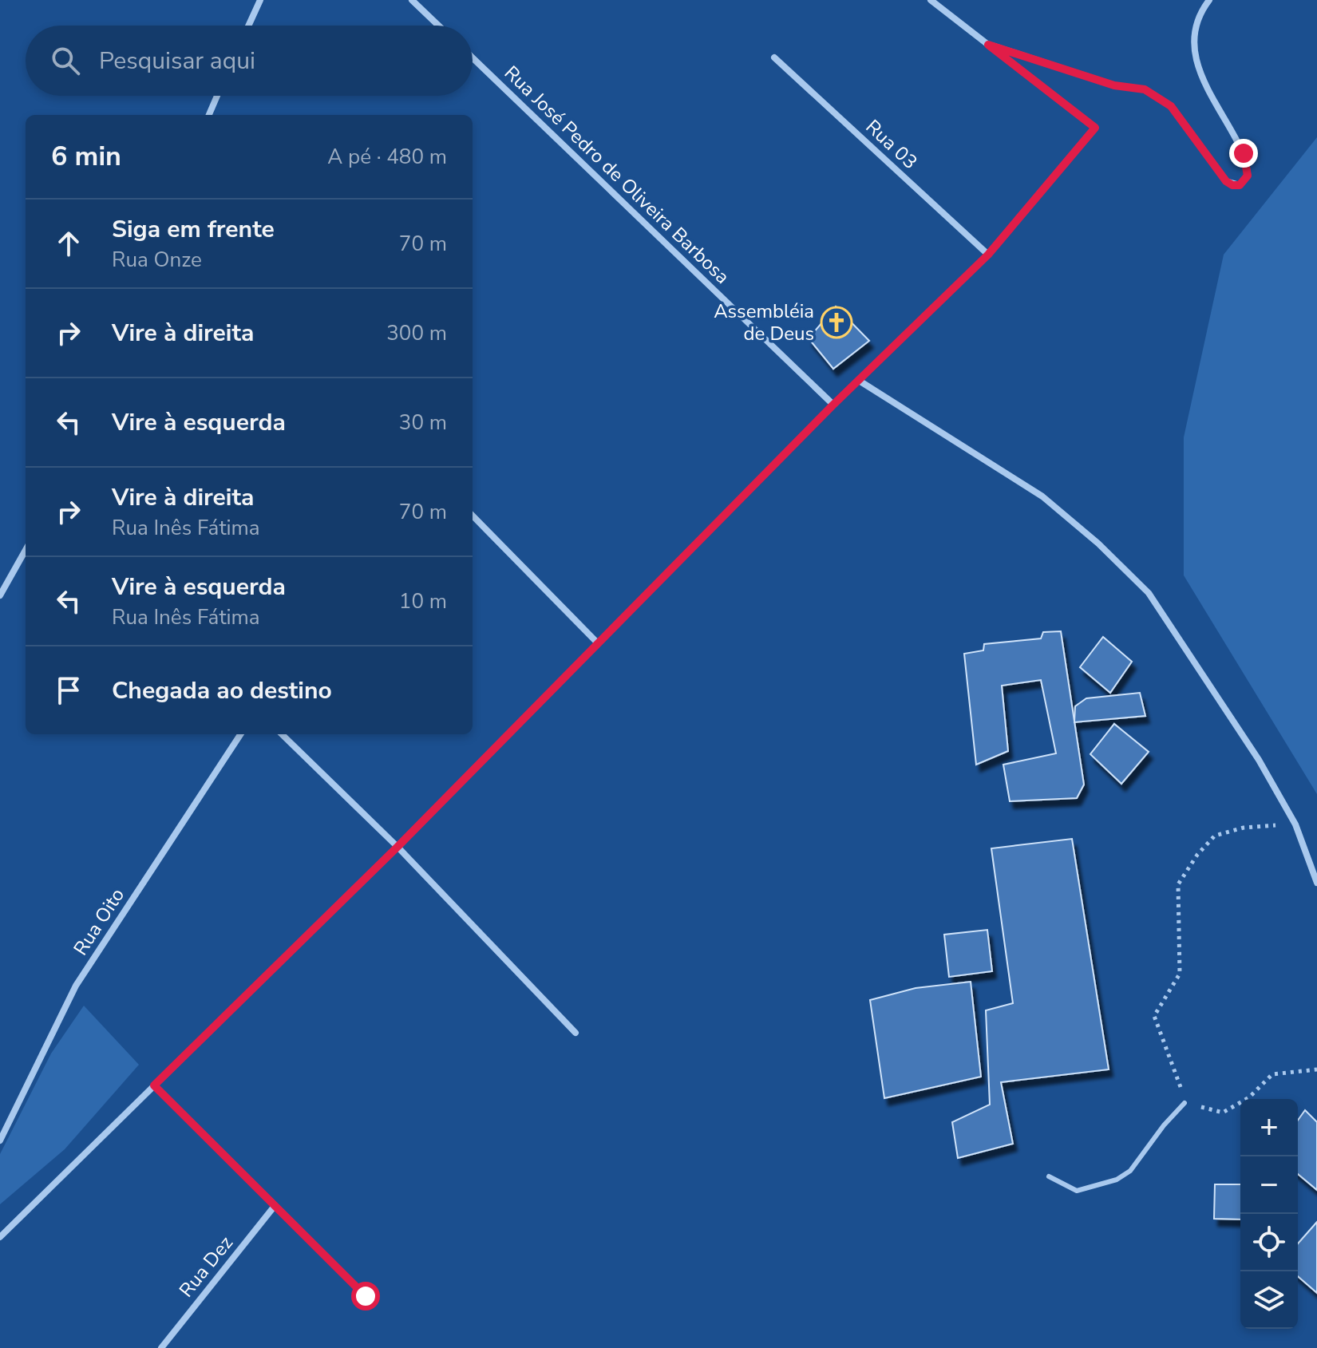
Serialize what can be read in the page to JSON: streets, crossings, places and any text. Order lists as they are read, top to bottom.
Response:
{
  "streets": {
    "street": [
      "Rua 03",
      "Rua José Pedro de Oliveira Barbosa",
      "Rua Oito",
      "Rua Dez"
    ]
  },
  "places": {
    "church": ["Assembléia de Deus"]
  },
  "page": {
    "search": "Pesquisar aqui",
    "heading": ["6 min", "A pé · 480 m"],
    "list": [
      ["Siga em frente", "Rua Onze", "70 m"],
      ["Vire à direita", "300 m"],
      ["Vire à esquerda", "30 m"],
      ["Vire à direita", "Rua Inês Fátima", "70 m"],
      ["Vire à esquerda", "Rua Inês Fátima", "10 m"],
      "Chegada ao destino"
    ],
    "map_buttons": ["+", "−"]
  }
}
